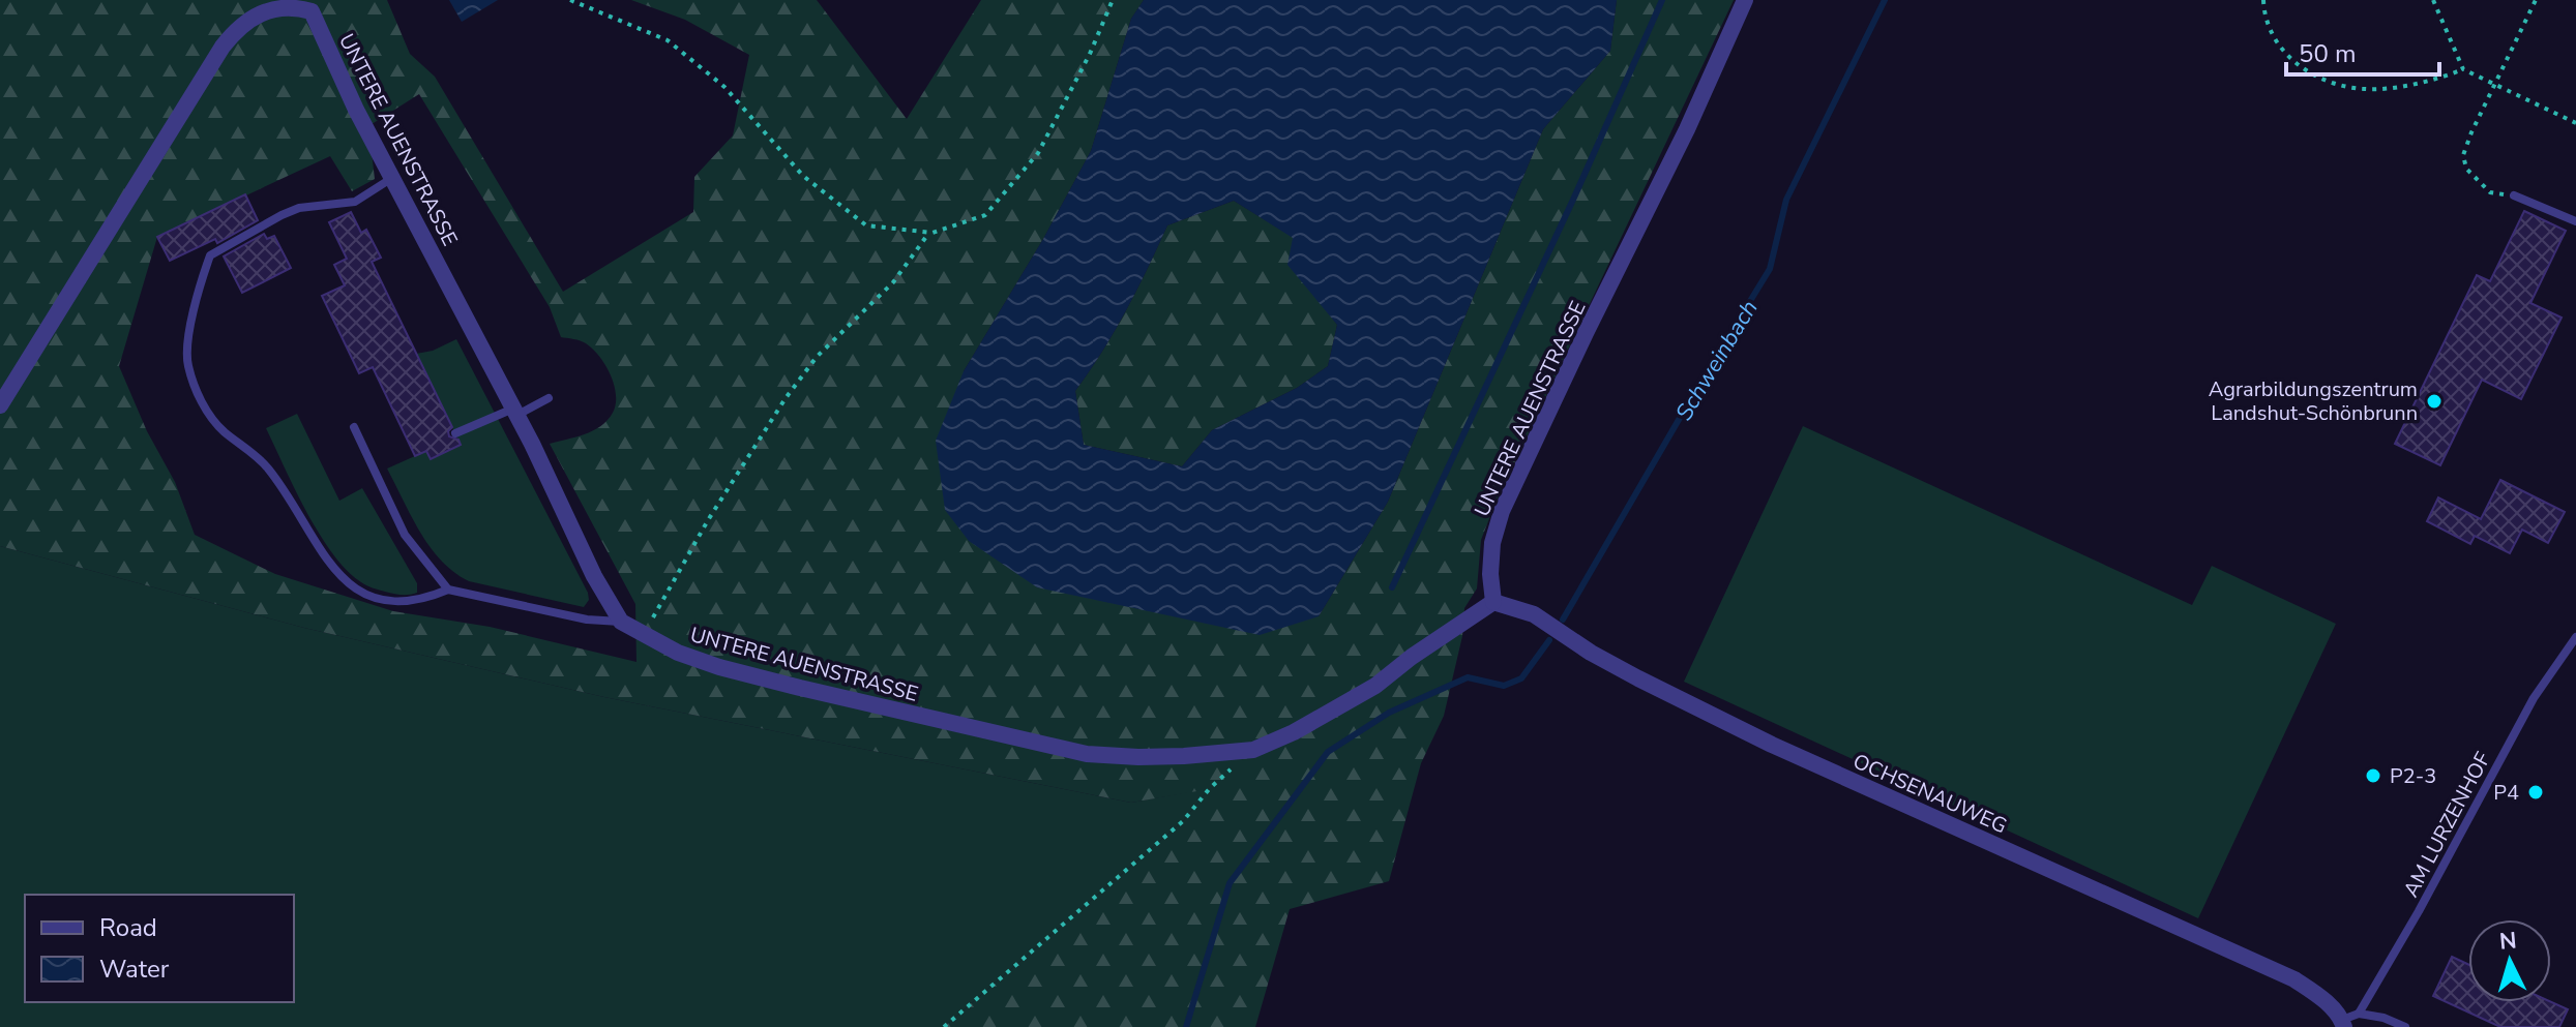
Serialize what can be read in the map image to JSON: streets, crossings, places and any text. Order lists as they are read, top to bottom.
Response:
{
  "streets": {
    "street": ["UNTERE AUENSTRASSE", "OCHSENAUWEG"],
    "lane": ["AM LURZENHOF"]
  },
  "crossings": [
    ["UNTERE AUENSTRASSE", "OCHSENAUWEG"],
    ["OCHSENAUWEG", "AM LURZENHOF"]
  ],
  "water": ["Schweinbach"],
  "places": ["Agrarbildungszentrum Landshut-Schönbrunn", "P2-3", "P4"],
  "legend": ["Road", "Water"],
  "scale_bar": "50 m",
  "north": "top"
}
